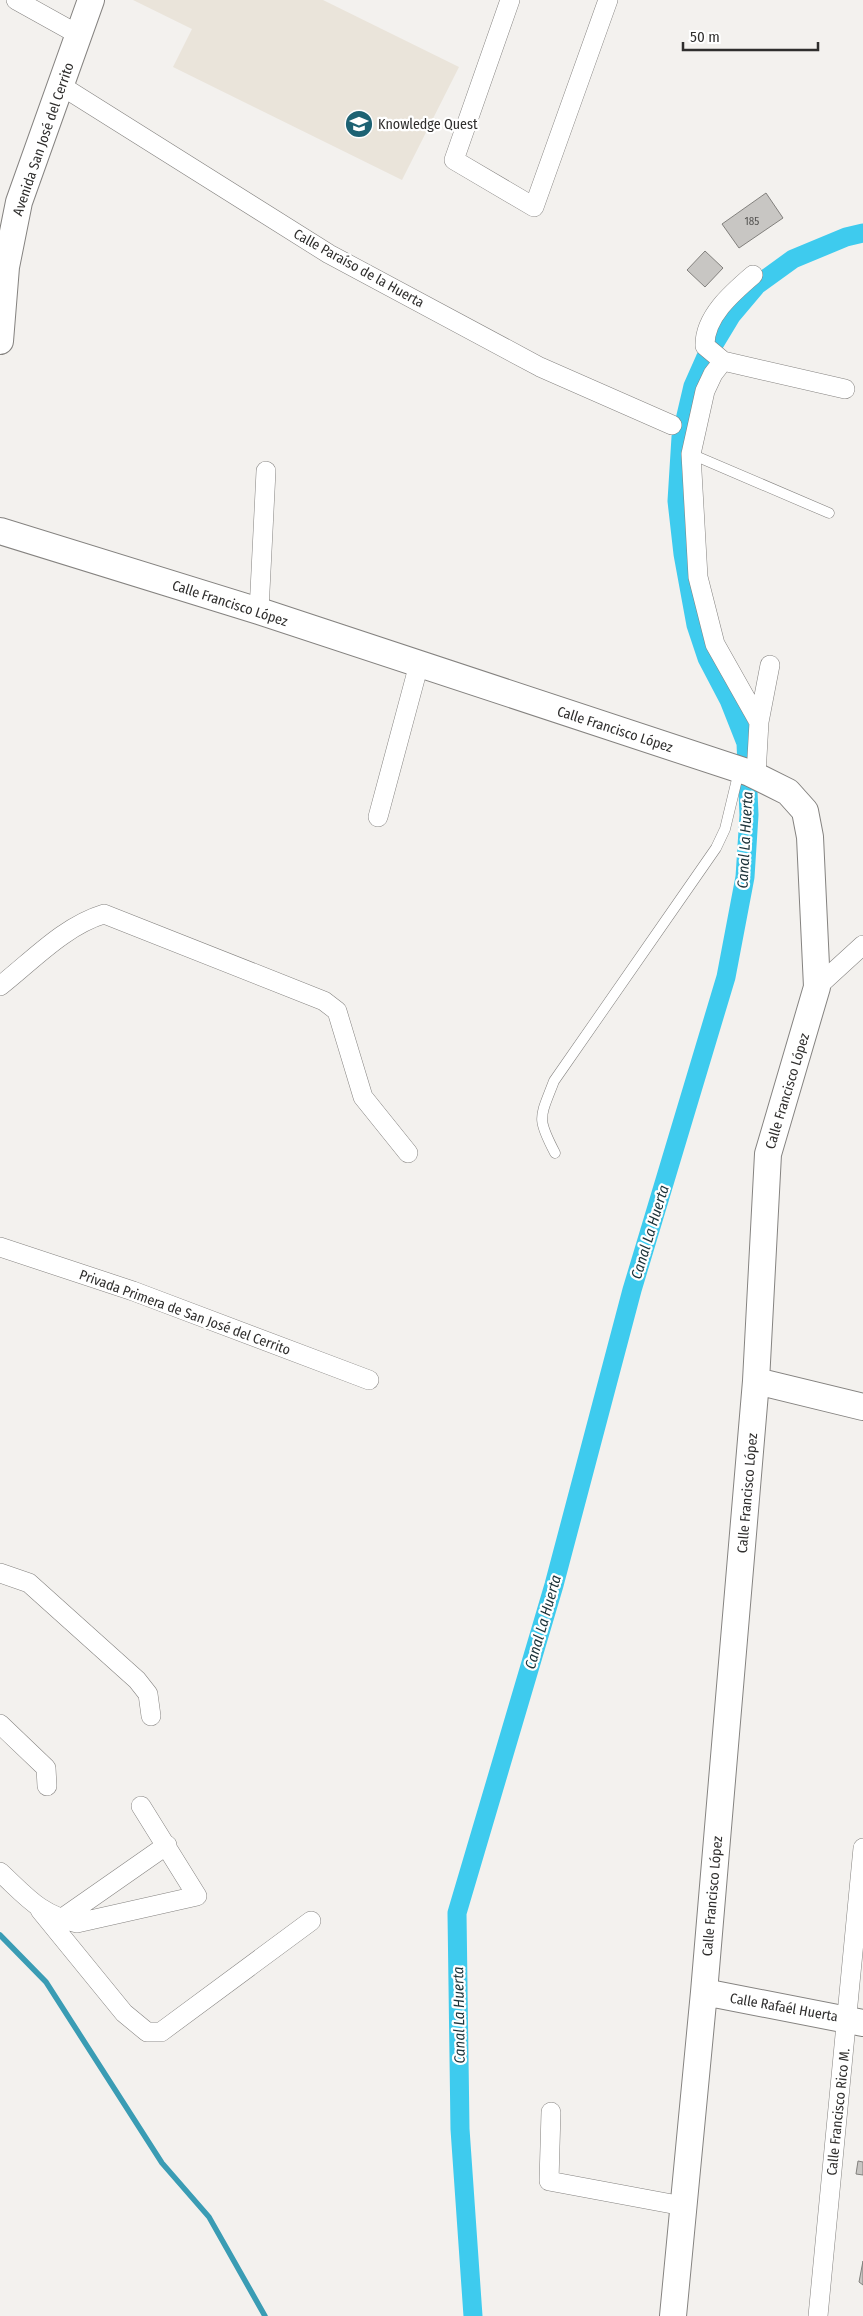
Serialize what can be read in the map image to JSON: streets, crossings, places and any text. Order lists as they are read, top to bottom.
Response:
{
  "streets": {
    "street": [
      "Avenida San José del Cerrito",
      "Calle Paraíso de la Huerta",
      "Calle Francisco López",
      "Privada Primera de San José del Cerrito",
      "Calle Rafaél Huerta",
      "Calle Francisco Rico M."
    ]
  },
  "crossings": [
    ["Avenida San José del Cerrito", "Calle Paraíso de la Huerta"],
    ["Calle Francisco López", "Calle Rafaél Huerta"],
    ["Calle Rafaél Huerta", "Calle Francisco Rico M."]
  ],
  "water": ["Canal La Huerta"],
  "places": {
    "school or university": ["Knowledge Quest"]
  },
  "house_numbers": ["185"],
  "scale_bar": "50 m"
}
